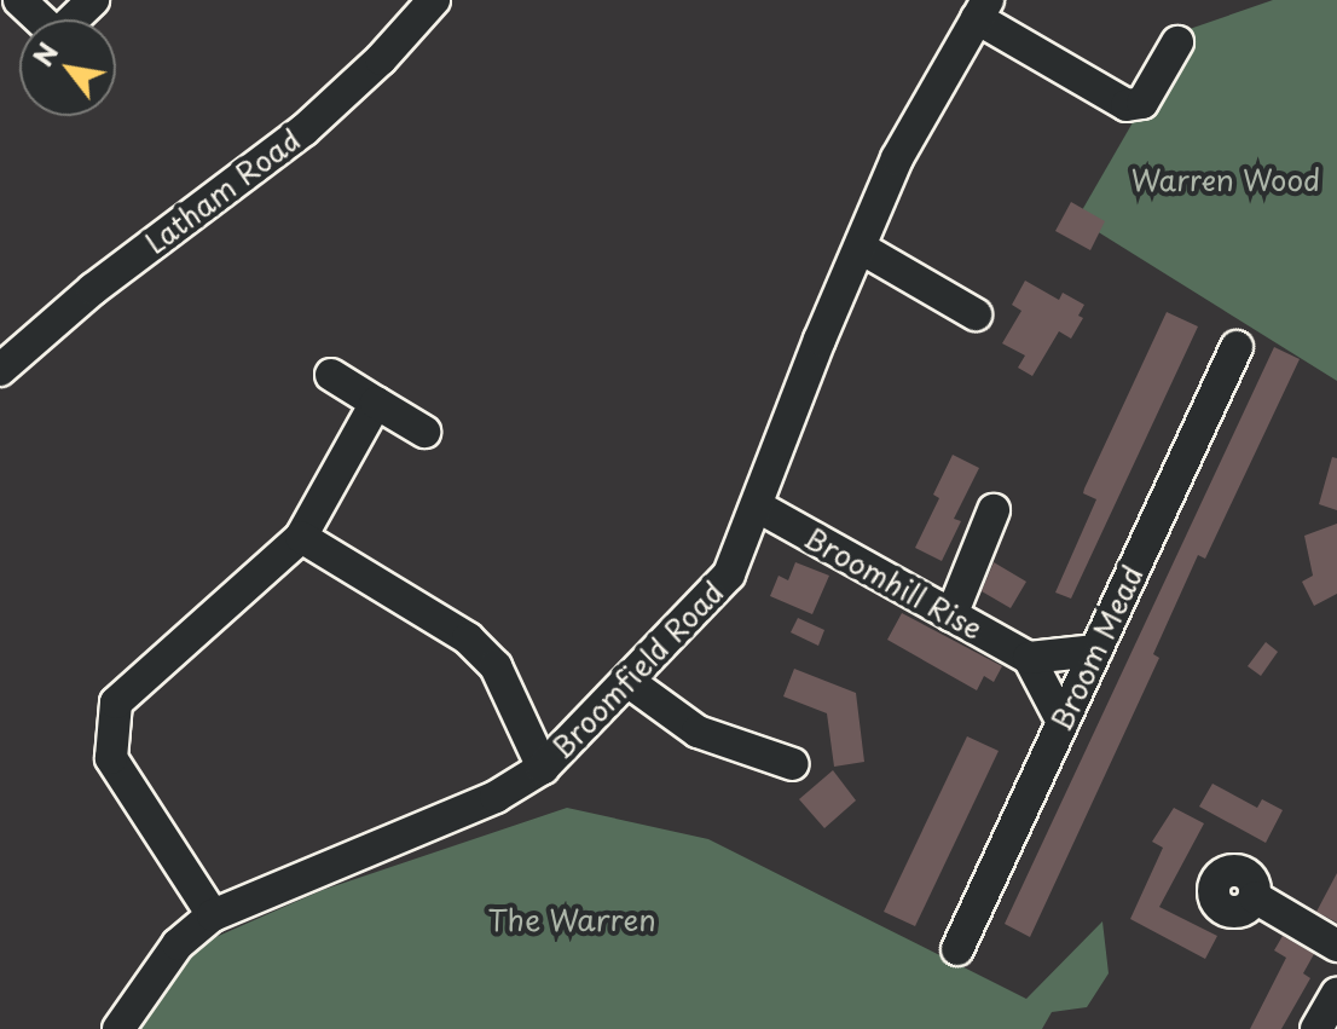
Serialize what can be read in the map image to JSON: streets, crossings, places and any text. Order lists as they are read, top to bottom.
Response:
{
  "streets": {
    "street": [
      "Latham Road",
      "Broomhill Rise",
      "Broom Mead",
      "Broomfield Road"
    ]
  },
  "crossings": [
    ["Broomhill Rise", "Broomfield Road"]
  ],
  "parks": ["Warren Wood", "The Warren"],
  "north": "top left"
}
